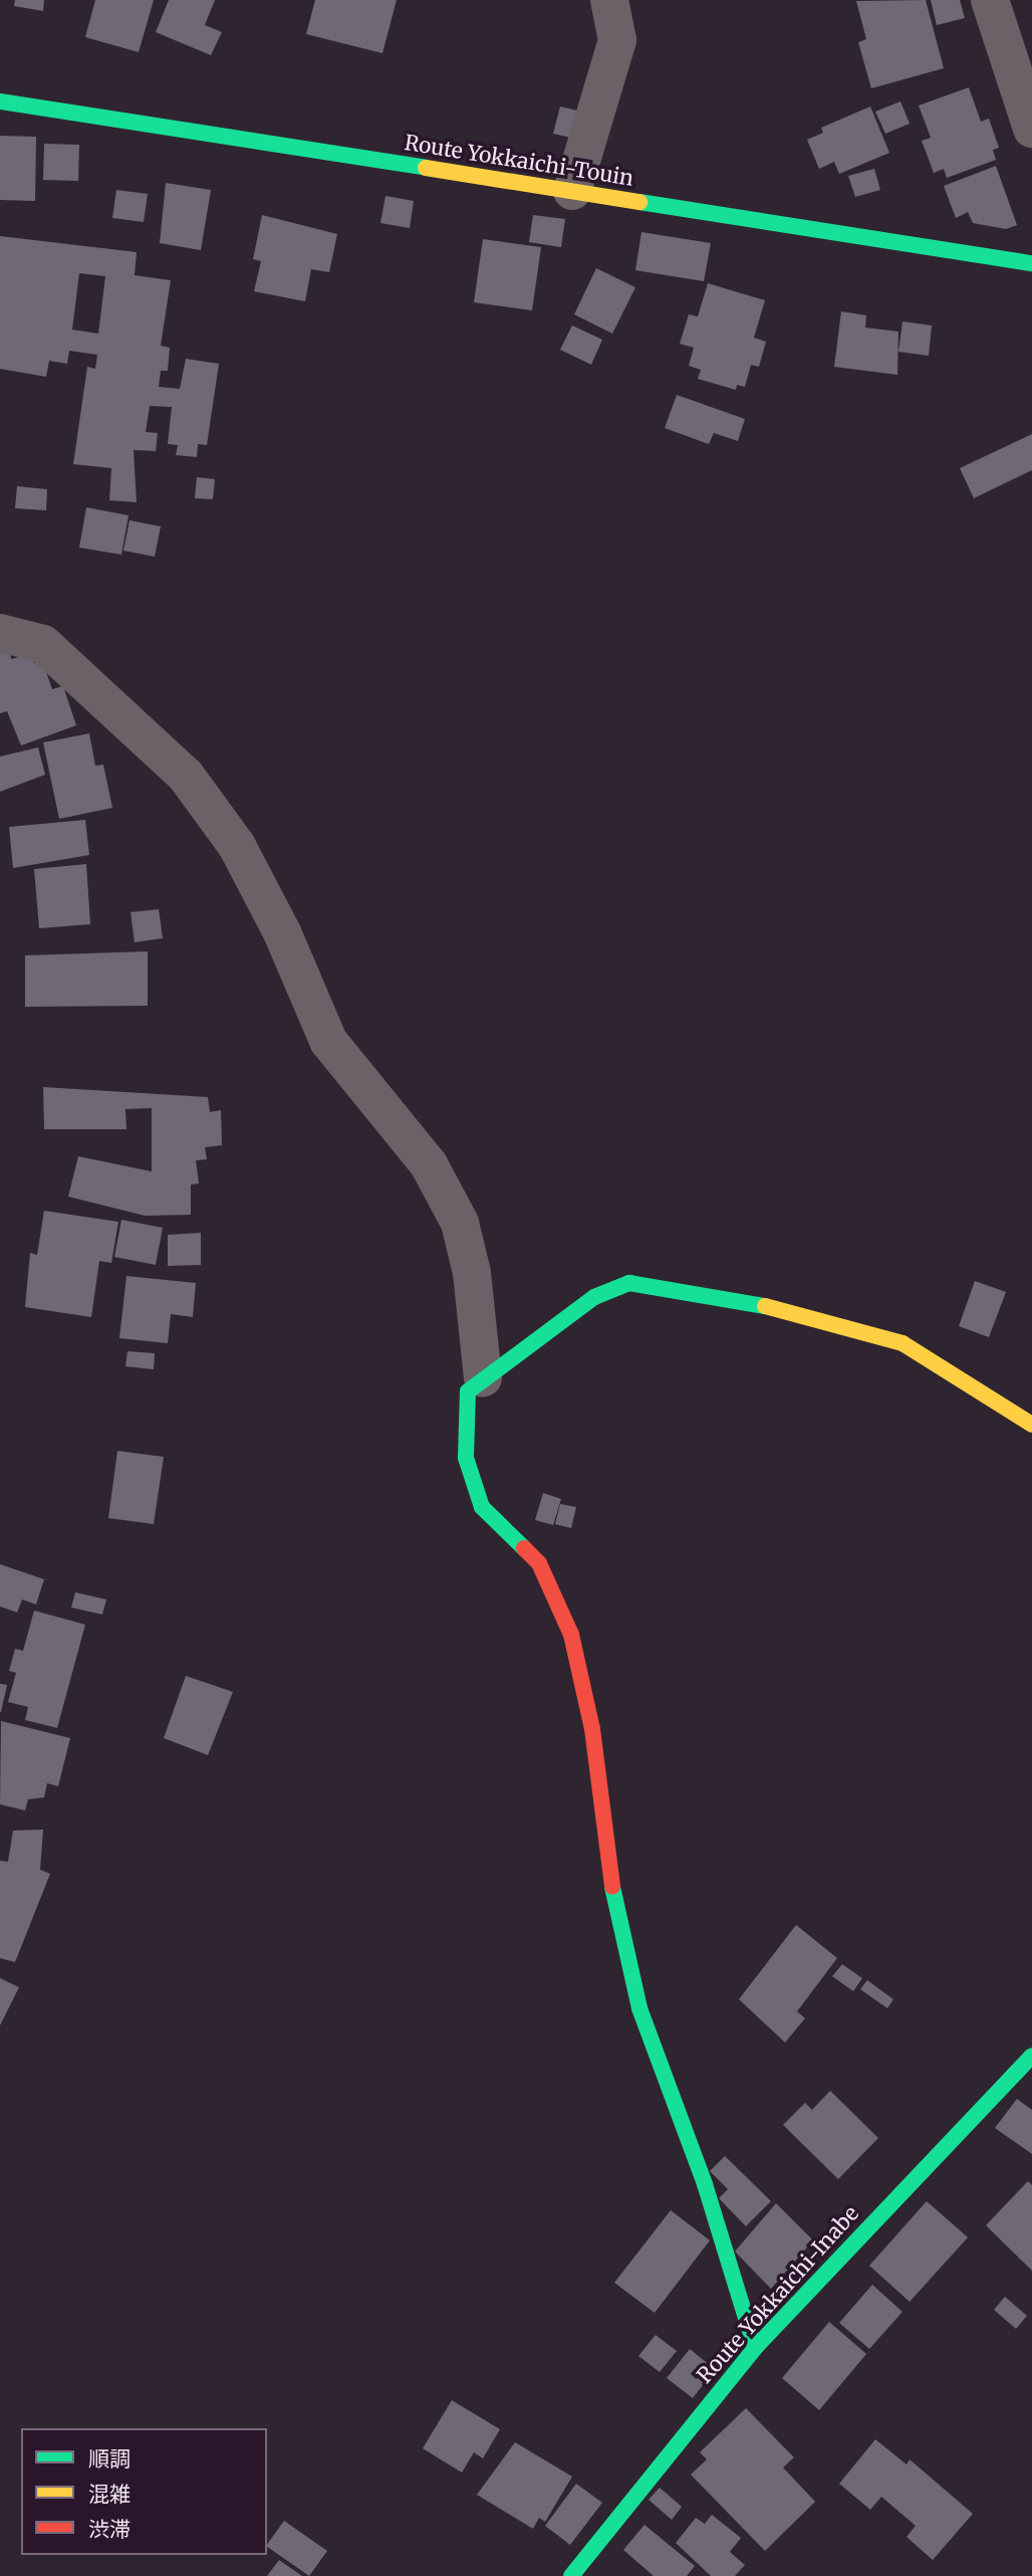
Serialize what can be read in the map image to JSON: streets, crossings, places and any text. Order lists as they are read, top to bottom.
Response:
{
  "streets": {
    "main road": ["Route Yokkaichi-Touin", "Route Yokkaichi-Inabe"]
  },
  "legend": ["順調", "混雑", "渋滞"]
}
